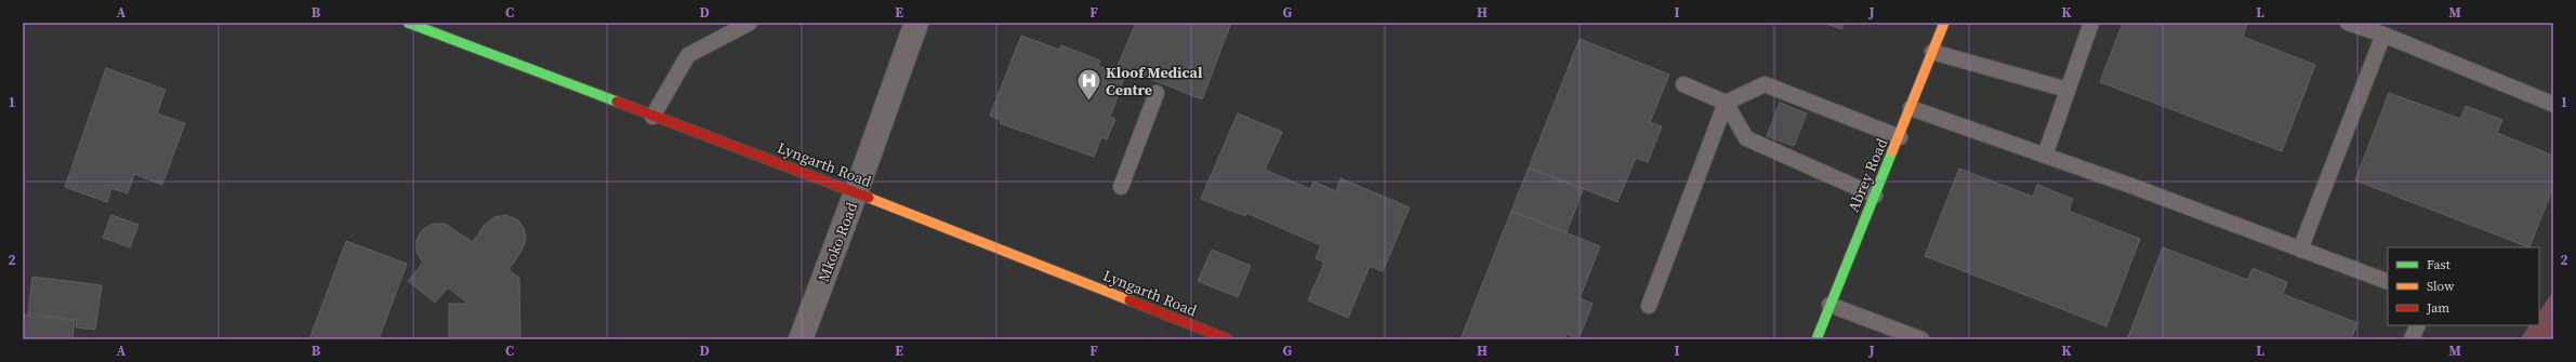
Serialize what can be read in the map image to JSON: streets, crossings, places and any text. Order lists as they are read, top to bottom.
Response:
{
  "streets": {
    "street": ["Lyngarth Road", "Abrey Road", "Mkoko Road"]
  },
  "crossings": [
    ["Lyngarth Road", "Mkoko Road"]
  ],
  "places": {
    "hospital": ["Kloof Medical Centre"]
  },
  "legend": ["Fast", "Slow", "Jam"],
  "grid": {
    "columns": [
      "A",
      "B",
      "C",
      "D",
      "E",
      "F",
      "G",
      "H",
      "I",
      "J",
      "K",
      "L",
      "M"
    ],
    "rows": ["1", "2"]
  }
}
